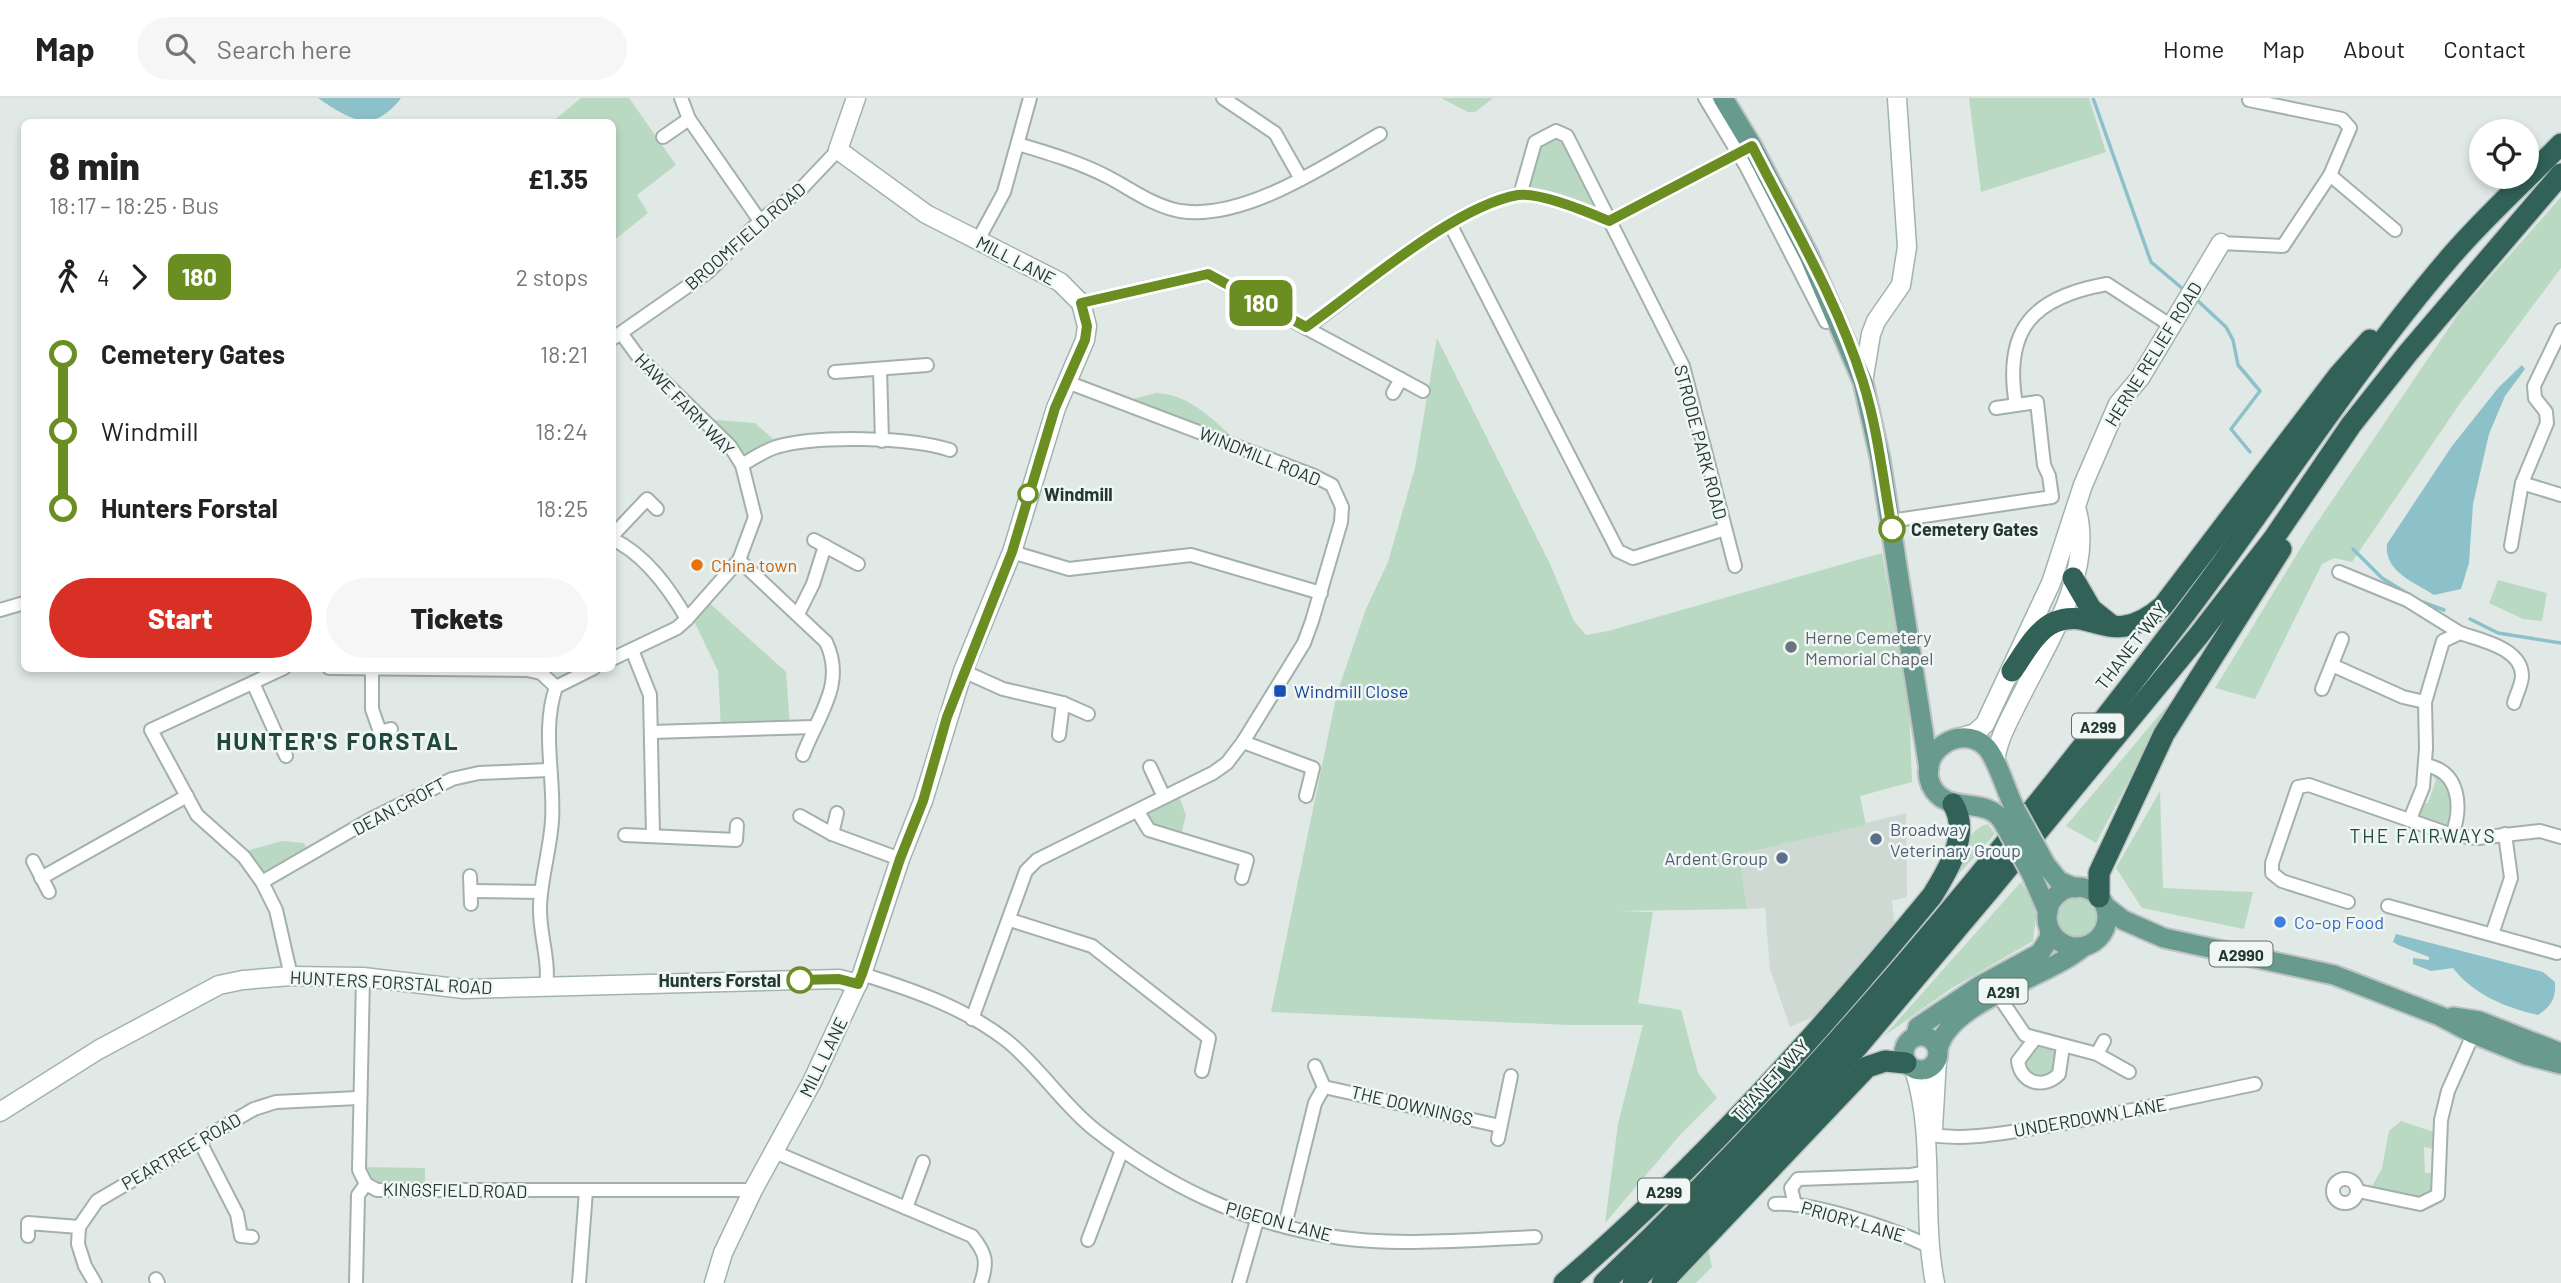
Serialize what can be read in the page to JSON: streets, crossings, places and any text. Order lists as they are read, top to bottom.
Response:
{
  "streets": {
    "highway": ["THANET WAY", "A299"],
    "main road": ["A2990", "A291"],
    "street": [
      "BROOMFIELD ROAD",
      "MILL LANE",
      "HERNE RELIEF ROAD",
      "HAWE FARM WAY",
      "STRODE PARK ROAD",
      "WINDMILL ROAD",
      "DEAN CROFT",
      "HUNTERS FORSTAL ROAD",
      "THE DOWNINGS",
      "UNDERDOWN LANE",
      "PEARTREE ROAD",
      "KINGSFIELD ROAD",
      "PIGEON LANE",
      "PRIORY LANE"
    ]
  },
  "crossings": [
    ["BROOMFIELD ROAD", "MILL LANE"],
    ["BROOMFIELD ROAD", "HAWE FARM WAY"],
    ["MILL LANE", "WINDMILL ROAD"],
    ["MILL LANE", "HUNTERS FORSTAL ROAD"],
    ["MILL LANE", "KINGSFIELD ROAD"],
    ["MILL LANE", "PIGEON LANE"],
    ["WINDMILL ROAD", "PIGEON LANE"],
    ["THANET WAY", "A299"],
    ["A299", "A2990"],
    ["A299", "A291"],
    ["A2990", "A291"],
    ["HUNTERS FORSTAL ROAD", "KINGSFIELD ROAD"],
    ["HUNTERS FORSTAL ROAD", "PIGEON LANE"],
    ["PEARTREE ROAD", "KINGSFIELD ROAD"]
  ],
  "districts": ["HUNTER'S FORSTAL", "THE FAIRWAYS"],
  "places": {
    "other": [
      "Windmill",
      "Cemetery Gates",
      "China town",
      "Herne Cemetery Memorial Chapel",
      "Broadway Veterinary Group",
      "Ardent Group",
      "Co-op Food",
      "Hunters Forstal"
    ],
    "transit": ["Windmill Close"]
  },
  "lines": ["bus line 180"],
  "page": {
    "header": "Map",
    "search": "Search here",
    "nav": [
      "Home",
      "Map",
      "About",
      "Contact"
    ],
    "on_map": "180",
    "heading": ["8 min", "18:17 – 18:25 · Bus", "£1.35"],
    "legs": ["4", "180", "2 stops"],
    "list": [
      {
        "name": "Cemetery Gates",
        "value": "18:21"
      },
      {
        "name": "Windmill",
        "value": "18:24"
      },
      {
        "name": "Hunters Forstal",
        "value": "18:25"
      }
    ],
    "buttons": ["Start", "Tickets"]
  }
}
